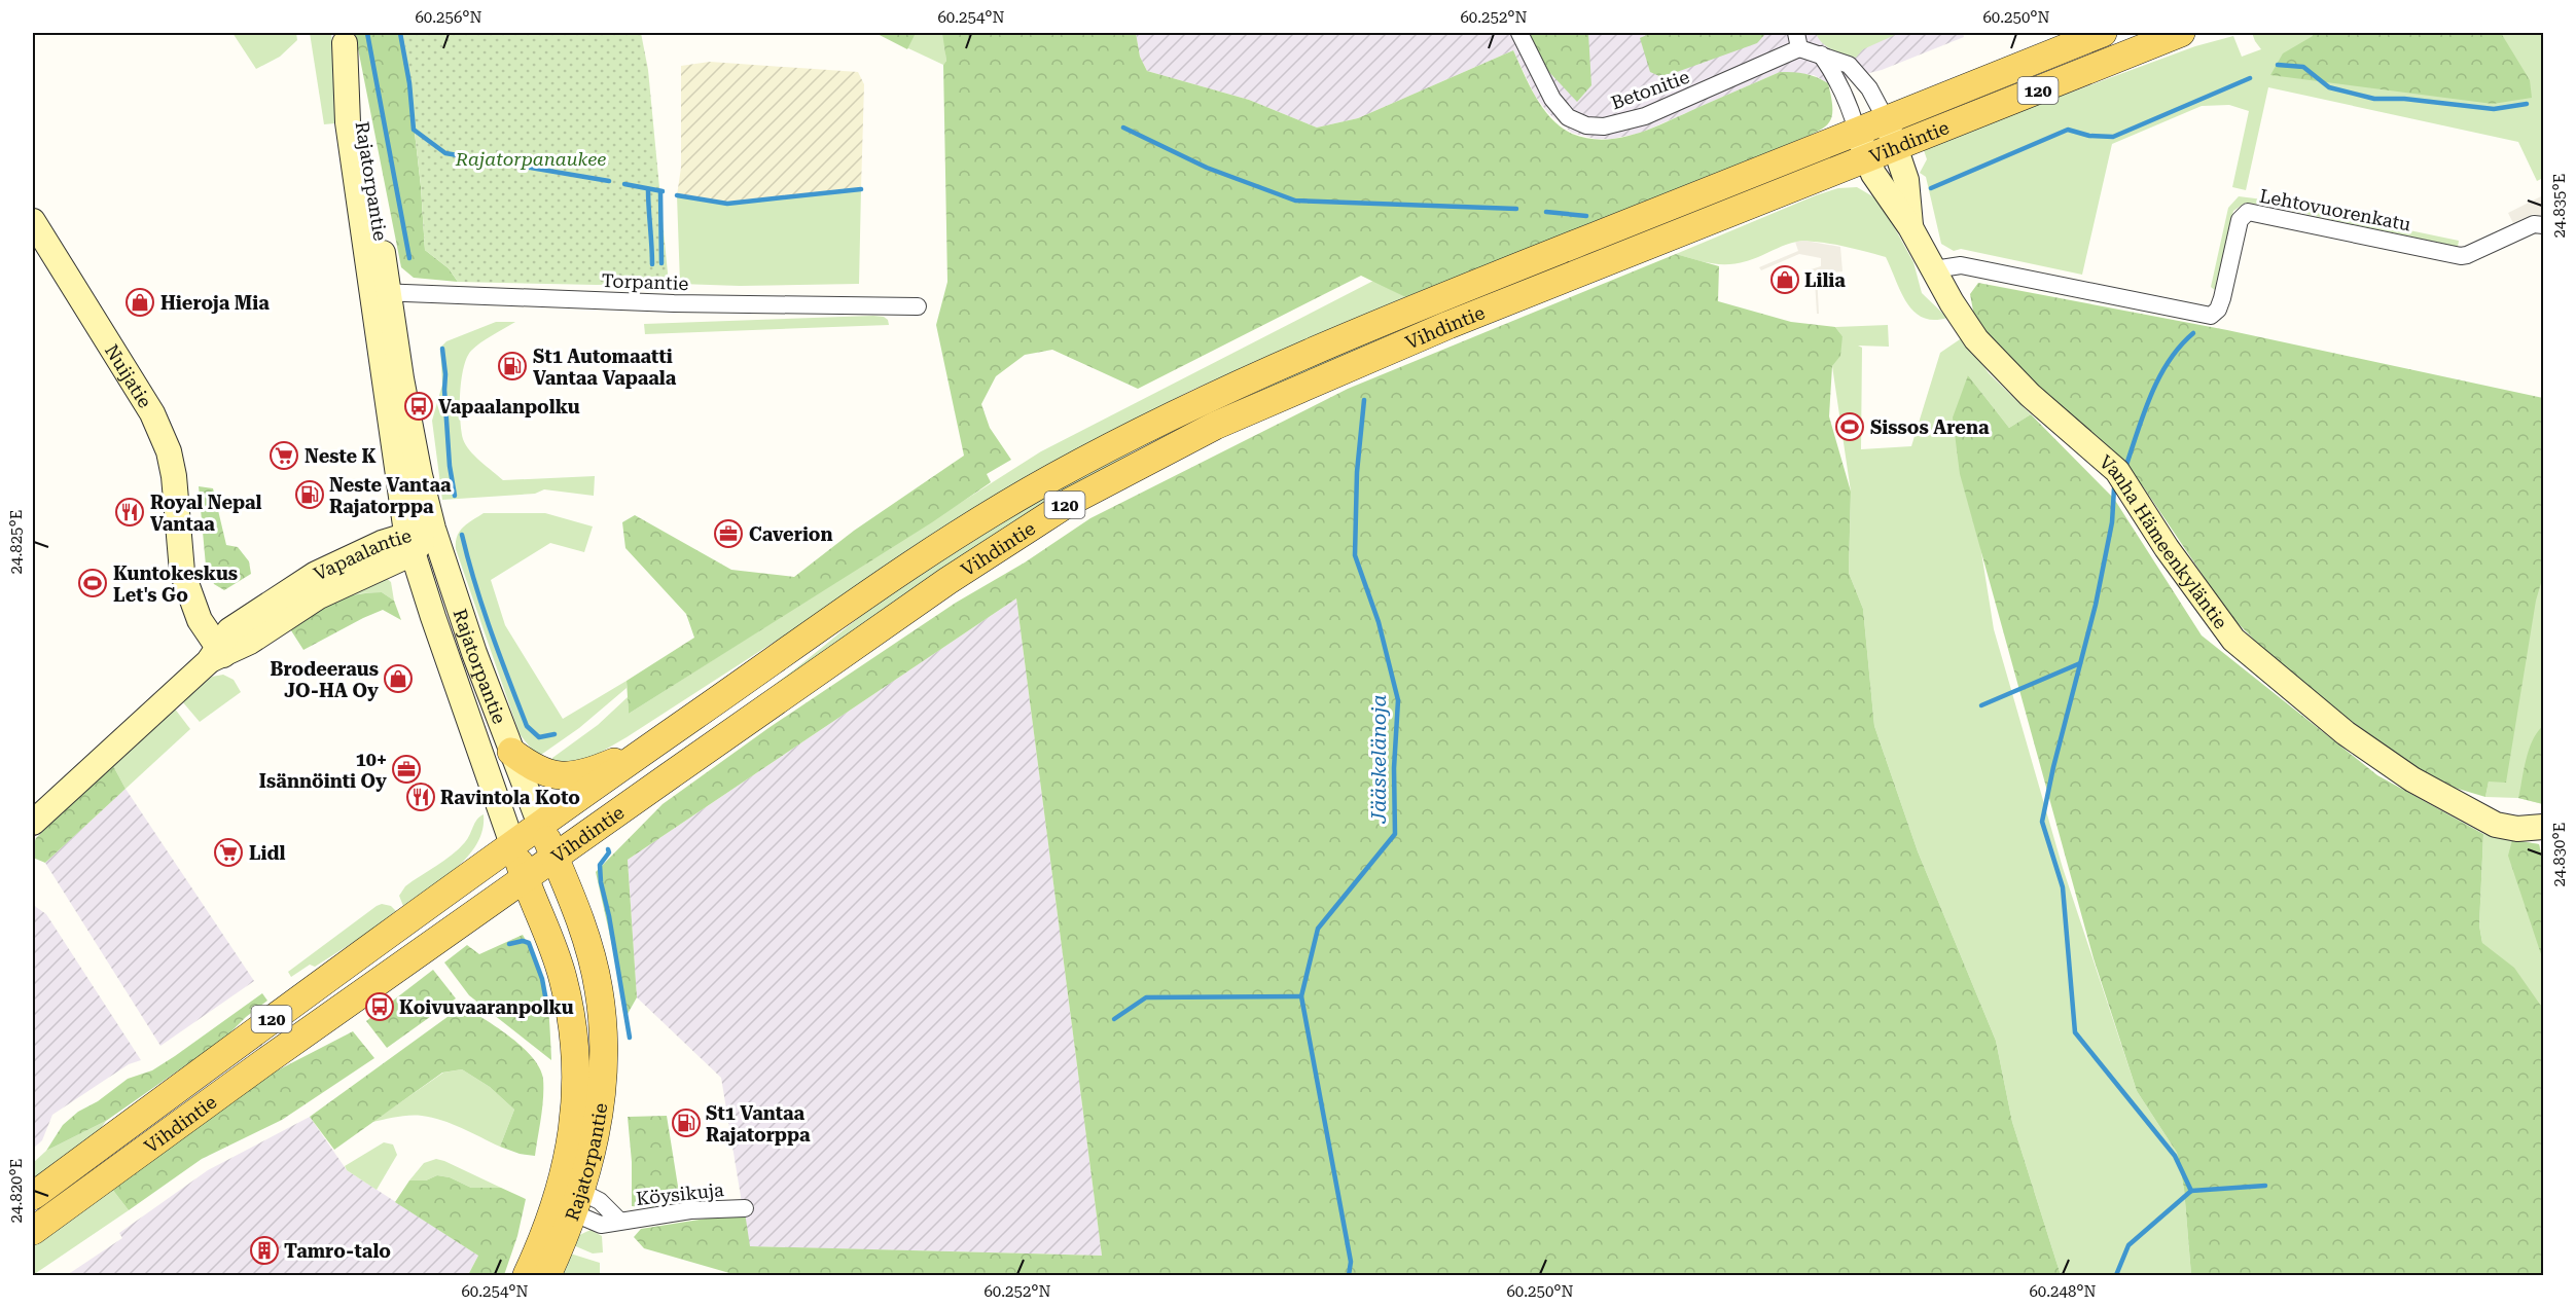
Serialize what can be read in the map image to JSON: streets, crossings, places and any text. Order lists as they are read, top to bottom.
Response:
{
  "streets": {
    "main road": ["120", "Vihdintie", "Rajatorpantie"],
    "street": [
      "Betonitie",
      "Lehtovuorenkatu",
      "Torpantie",
      "Nuijatie",
      "Vanha Hämeenkyläntie",
      "Vapaalantie",
      "Köysikuja"
    ]
  },
  "crossings": [
    ["Vihdintie", "Rajatorpantie"],
    ["Vihdintie", "Vanha Hämeenkyläntie"],
    ["Rajatorpantie", "Torpantie"],
    ["Rajatorpantie", "Vapaalantie"],
    ["Rajatorpantie", "Köysikuja"],
    ["Lehtovuorenkatu", "Vanha Hämeenkyläntie"],
    ["Nuijatie", "Vapaalantie"]
  ],
  "water": ["Jääskelänoja"],
  "parks": ["Rajatorpanaukee"],
  "places": {
    "shop": ["Lilia", "Hieroja Mia", "Brodeeraus JO-HA Oy"],
    "fuel station": ["St1 Automaatti Vantaa Vapaala", "Neste Vantaa Rajatorppa", "St1 Vantaa Rajatorppa"],
    "bus stop": ["Vapaalanpolku", "Koivuvaaranpolku"],
    "sports": ["Sissos Arena", "Kuntokeskus Let's Go"],
    "supermarket": ["Neste K", "Lidl"],
    "restaurant": ["Royal Nepal Vantaa", "Ravintola Koto"],
    "office": ["Caverion", "10+ Isännöinti Oy"],
    "building": ["Tamro-talo"]
  },
  "coordinates": [
    "60.256°N",
    "60.254°N",
    "60.252°N",
    "60.250°N",
    "24.835°E",
    "24.825°E",
    "24.830°E",
    "24.820°E",
    "60.248°N"
  ]
}
